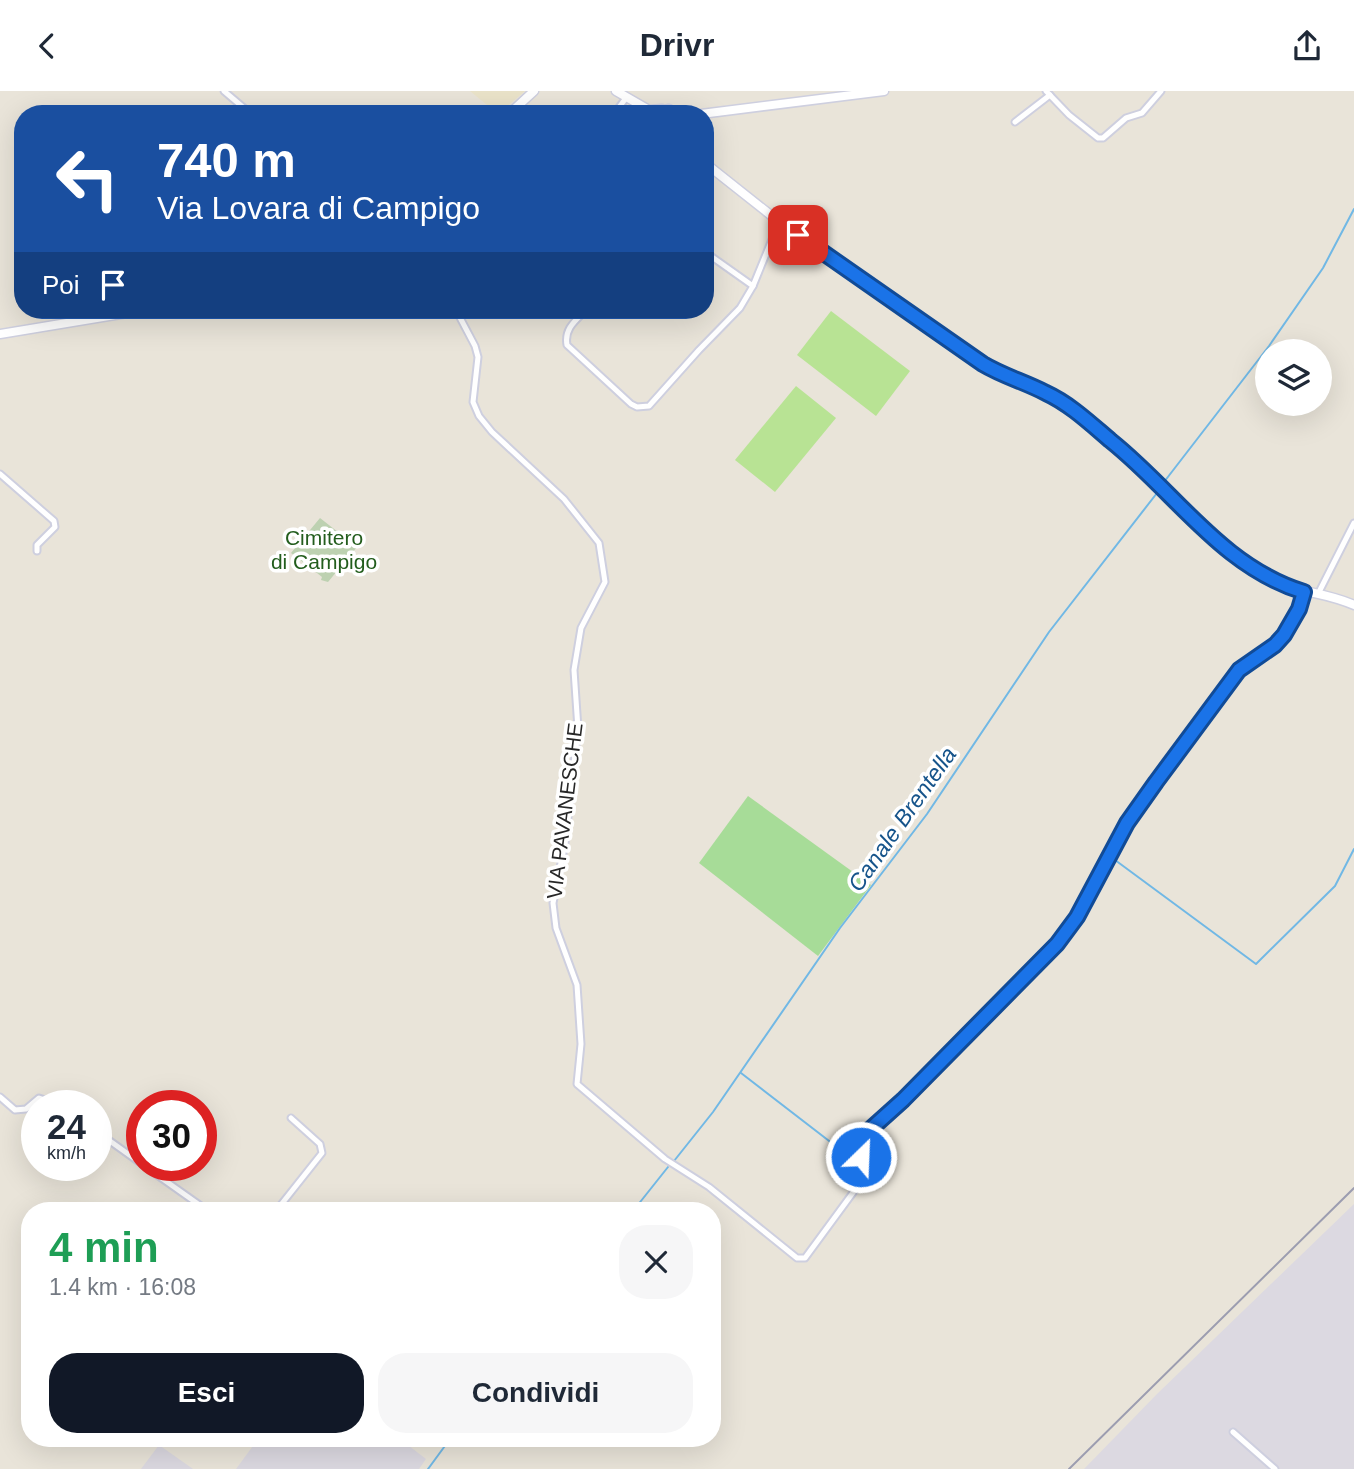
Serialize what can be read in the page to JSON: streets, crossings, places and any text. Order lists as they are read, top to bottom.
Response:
{
  "streets": {
    "street": ["VIA PAVANESCHE"]
  },
  "water": ["Canale Brentella"],
  "parks": ["Cimitero di Campigo"],
  "page": {
    "header": "Drivr",
    "turn": ["740 m", "Via Lovara di Campigo"],
    "then": "Poi",
    "speed": "24 km/h",
    "limit": "30",
    "heading": ["4 min", "1.4 km · 16:08"],
    "buttons": ["Esci", "Condividi"]
  }
}
